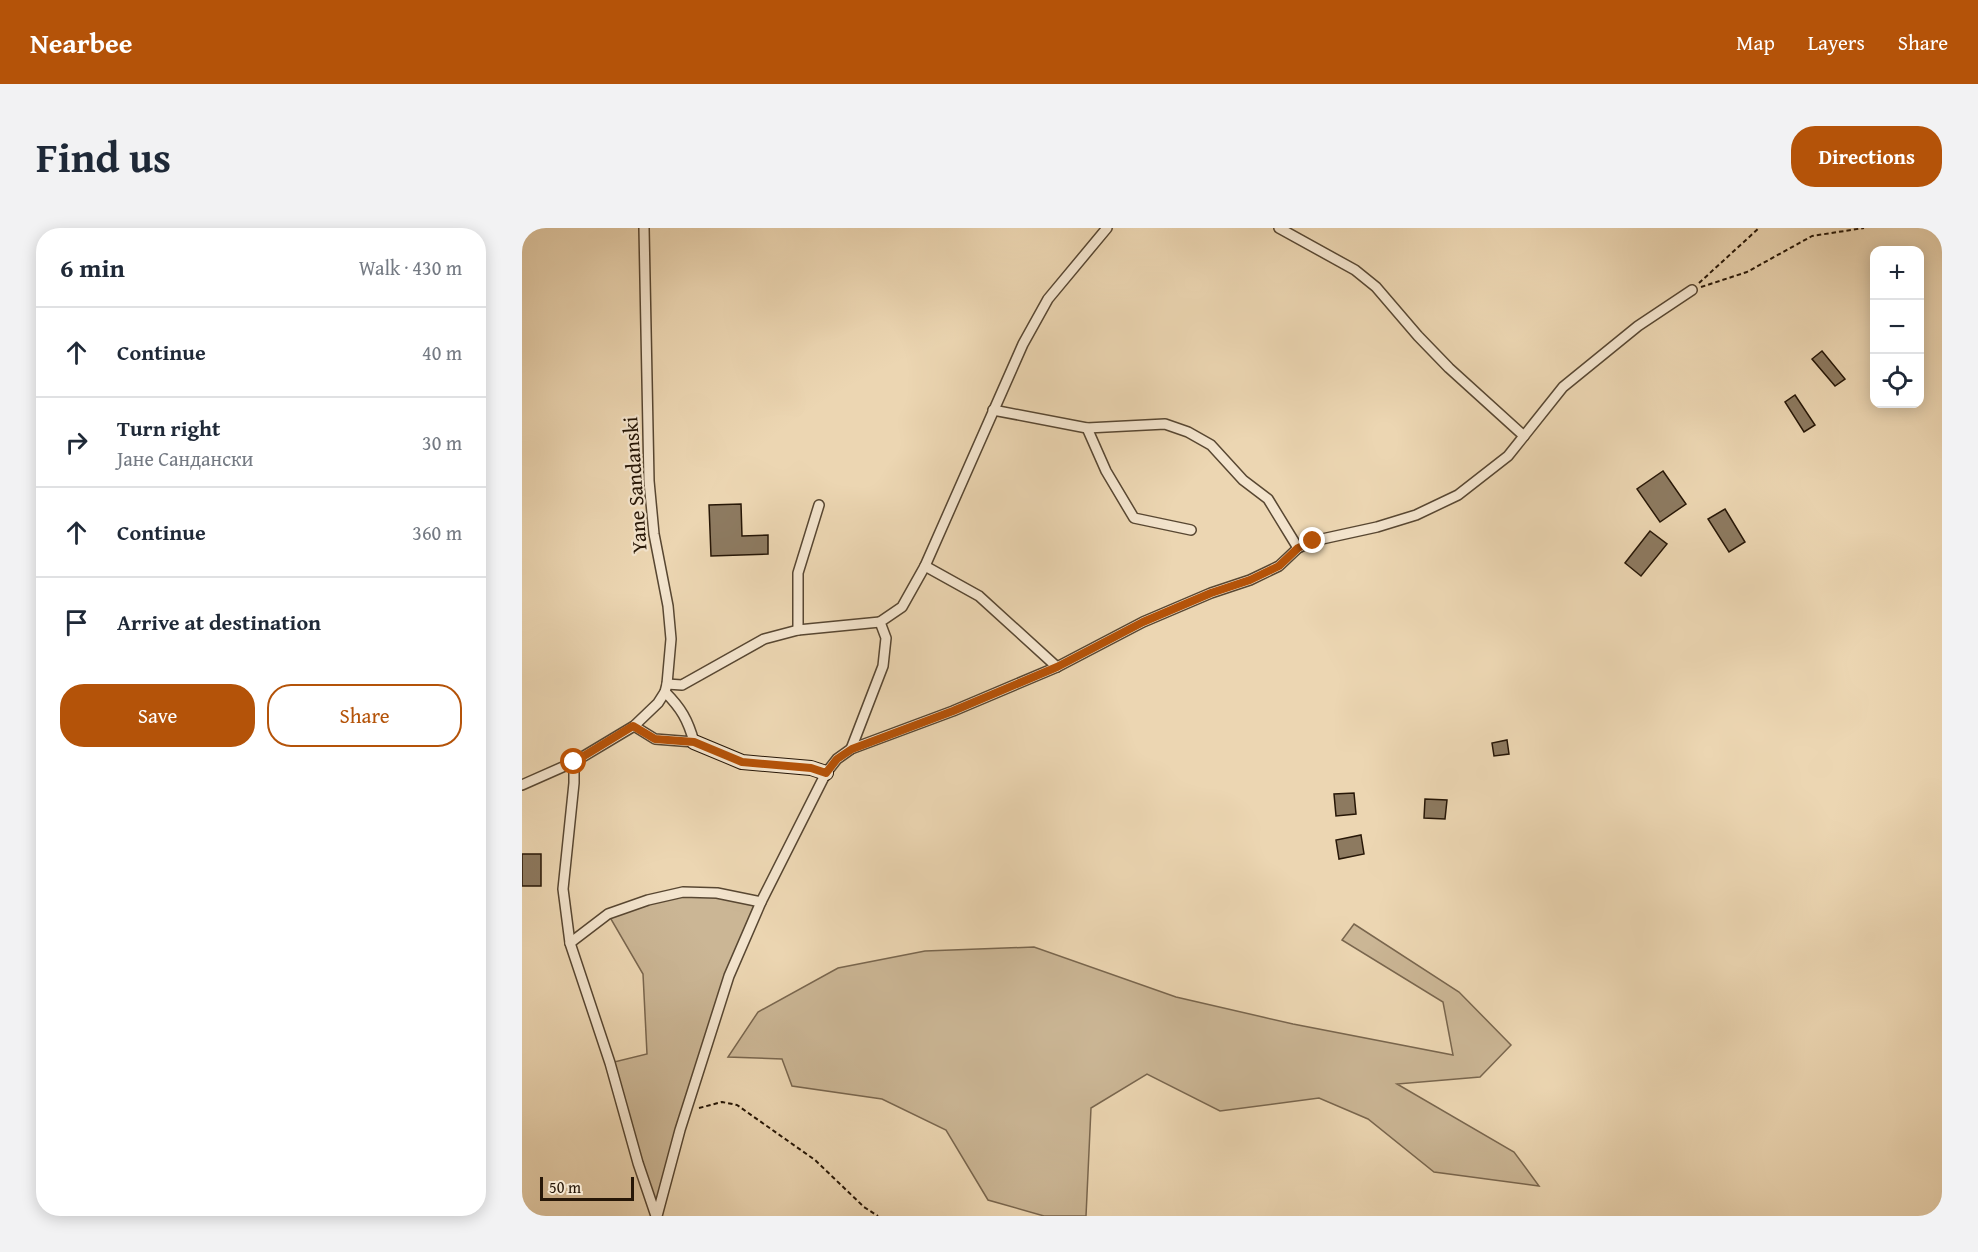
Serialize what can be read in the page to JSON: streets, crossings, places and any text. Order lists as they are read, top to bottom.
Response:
{
  "streets": {
    "street": ["Yane Sandanski"]
  },
  "scale_bar": "50 m",
  "page": {
    "header": "Nearbee",
    "nav": ["Map", "Layers", "Share"],
    "title": "Find us",
    "buttons": [
      "Directions",
      ["Save", "Share"]
    ],
    "heading": ["6 min", "Walk · 430 m"],
    "map_buttons": ["+", "−"],
    "list": [
      ["Continue", "40 m"],
      ["Turn right", "Јане Сандански", "30 m"],
      ["Continue", "360 m"],
      "Arrive at destination"
    ],
    "scale": "50 m"
  }
}
